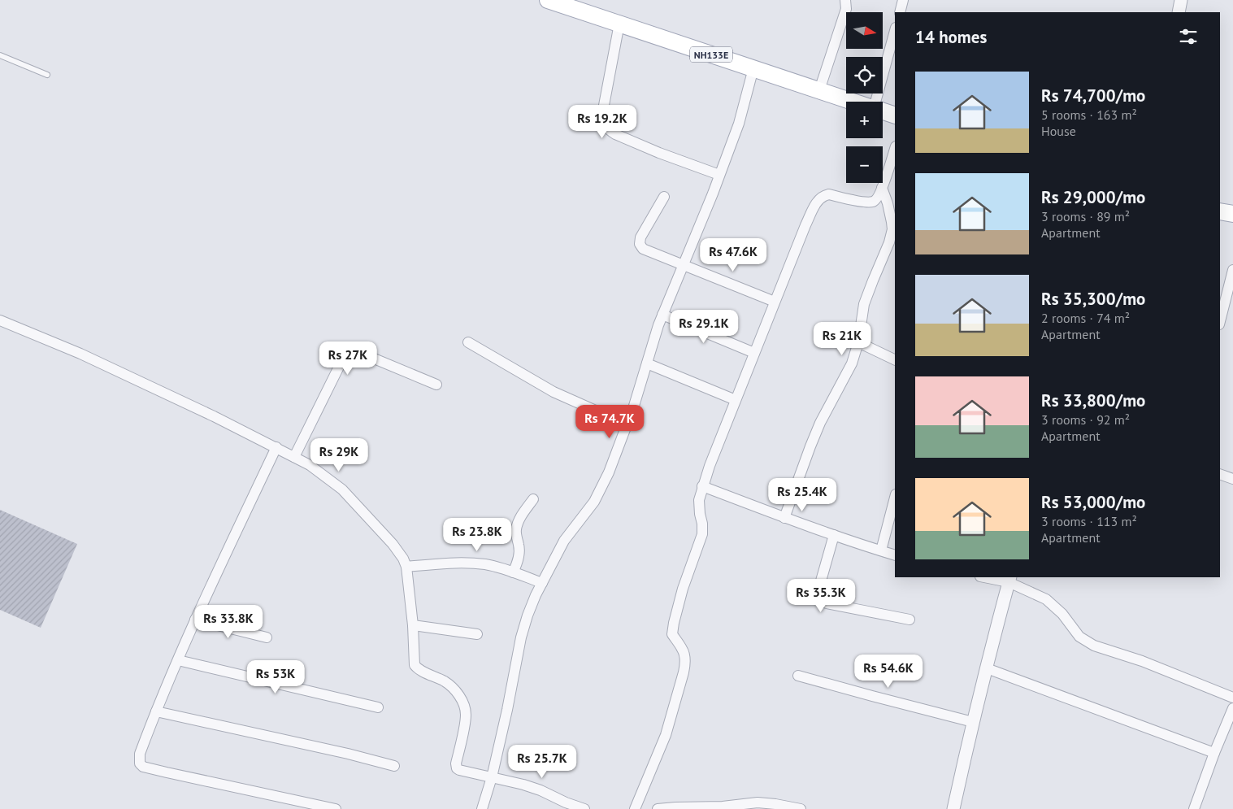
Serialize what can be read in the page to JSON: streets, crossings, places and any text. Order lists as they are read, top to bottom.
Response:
{
  "streets": {
    "main road": ["NH133E"]
  },
  "north": "right",
  "page": {
    "map_buttons": ["+", "−"],
    "heading": "14 homes",
    "list": [
      {
        "name": "Rs 74,700/mo",
        "note": "5 rooms · 163 m² · House"
      },
      {
        "name": "Rs 29,000/mo",
        "note": "3 rooms · 89 m² · Apartment"
      },
      {
        "name": "Rs 35,300/mo",
        "note": "2 rooms · 74 m² · Apartment"
      },
      {
        "name": "Rs 33,800/mo",
        "note": "3 rooms · 92 m² · Apartment"
      },
      {
        "name": "Rs 53,000/mo",
        "note": "3 rooms · 113 m² · Apartment"
      }
    ],
    "price": [
      "Rs 19.2K",
      "Rs 47.6K",
      "Rs 29.1K",
      "Rs 21K",
      "Rs 27K",
      "Rs 74.7K",
      "Rs 29K",
      "Rs 25.4K",
      "Rs 23.8K",
      "Rs 35.3K",
      "Rs 33.8K",
      "Rs 54.6K",
      "Rs 53K",
      "Rs 25.7K"
    ]
  }
}
